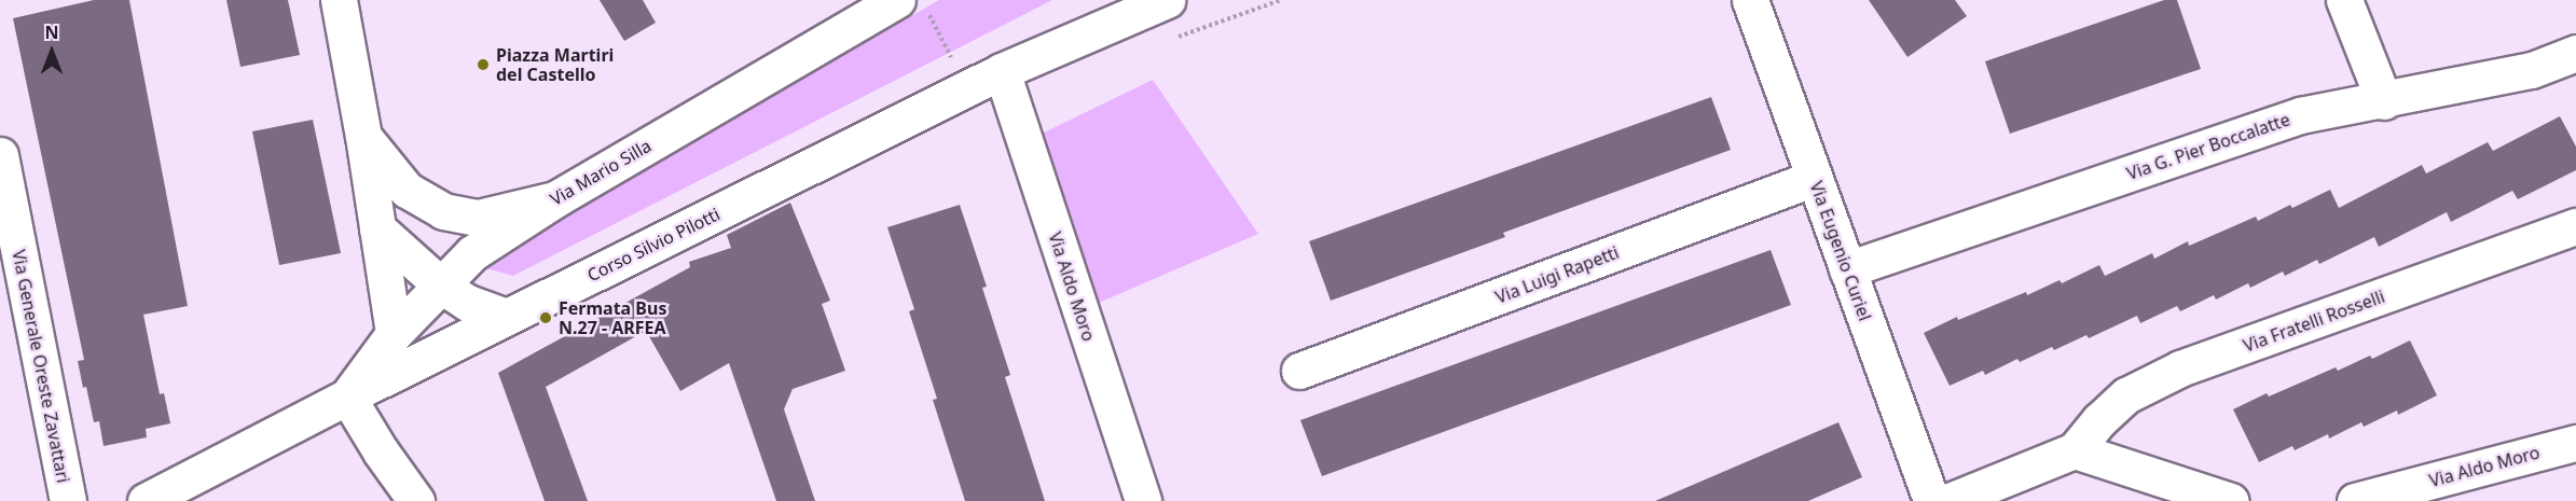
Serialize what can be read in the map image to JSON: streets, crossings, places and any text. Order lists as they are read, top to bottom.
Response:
{
  "streets": {
    "street": [
      "Via G. Pier Boccalatte",
      "Via Mario Silla",
      "Corso Silvio Pilotti",
      "Via Eugenio Curiel",
      "Via Luigi Rapetti",
      "Via Aldo Moro",
      "Via Fratelli Rosselli",
      "Via Generale Oreste Zavattari"
    ]
  },
  "crossings": [
    ["Via G. Pier Boccalatte", "Via Eugenio Curiel"],
    ["Via Mario Silla", "Corso Silvio Pilotti"],
    ["Corso Silvio Pilotti", "Via Aldo Moro"],
    ["Via Eugenio Curiel", "Via Luigi Rapetti"]
  ],
  "places": ["Piazza Martiri del Castello", "Fermata Bus N.27 - ARFEA"],
  "north": "top"
}
